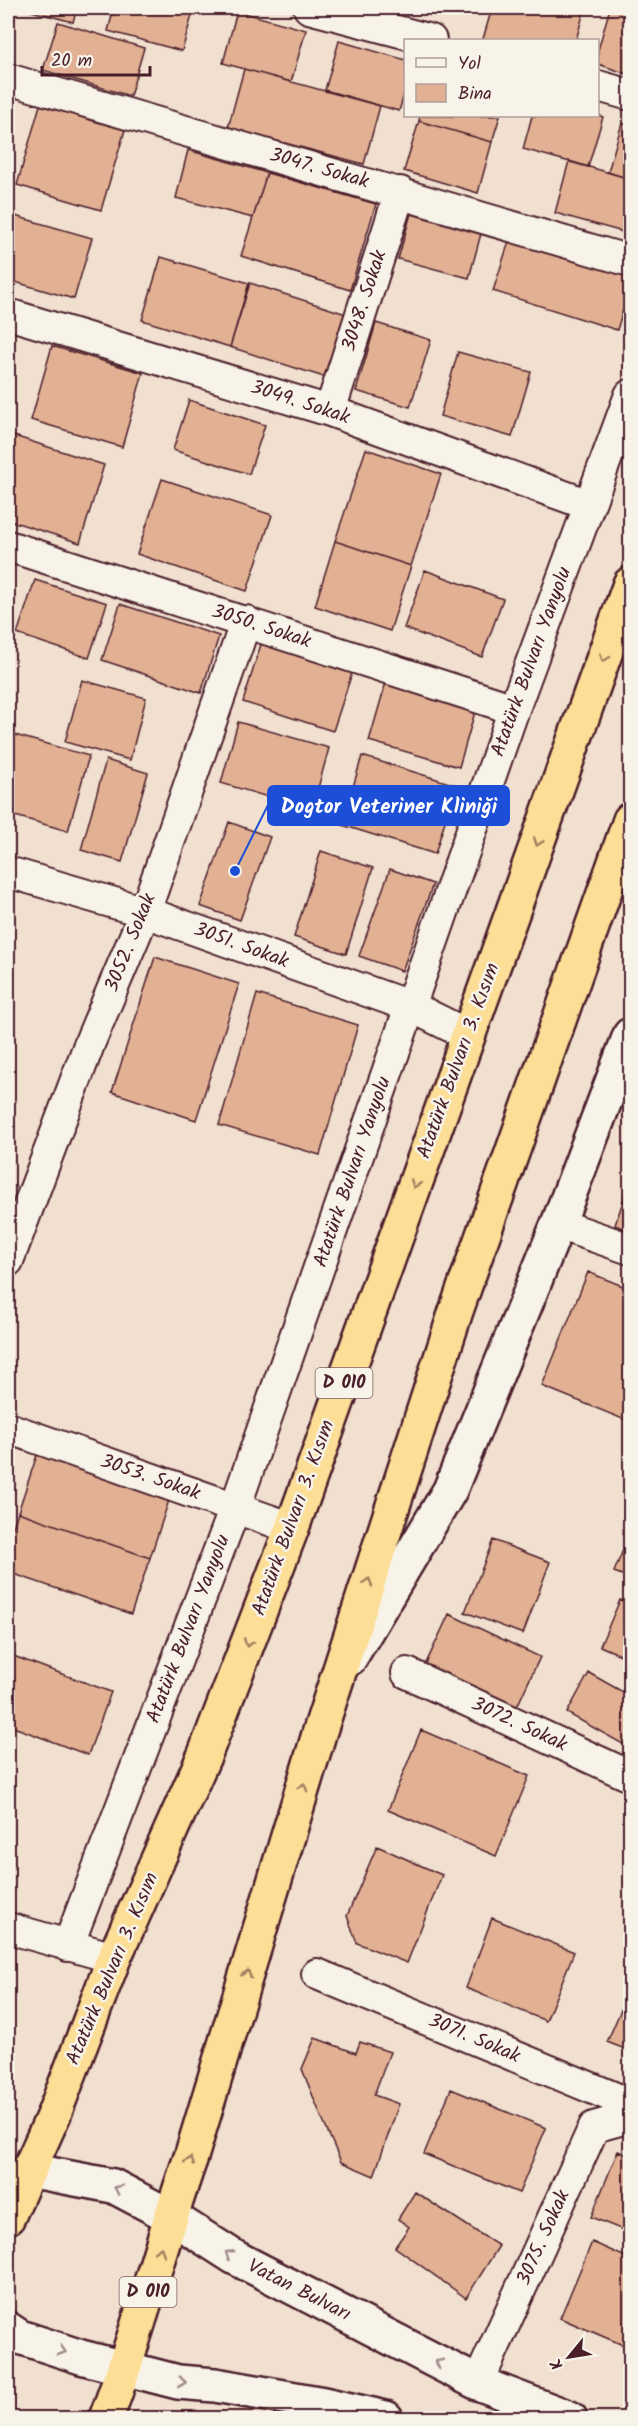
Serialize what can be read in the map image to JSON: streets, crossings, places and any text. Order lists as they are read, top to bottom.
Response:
{
  "streets": {
    "highway": ["Atatürk Bulvarı 3. Kısım", "D 010"],
    "main road": ["Vatan Bulvarı"],
    "street": [
      "3047. Sokak",
      "3048. Sokak",
      "3049. Sokak",
      "3050. Sokak",
      "Atatürk Bulvarı Yanyolu",
      "3052. Sokak",
      "3051. Sokak",
      "3053. Sokak",
      "3072. Sokak",
      "3071. Sokak",
      "3075. Sokak"
    ]
  },
  "crossings": [
    ["3047. Sokak", "3048. Sokak"],
    ["3048. Sokak", "3049. Sokak"],
    ["3049. Sokak", "Atatürk Bulvarı Yanyolu"],
    ["3050. Sokak", "Atatürk Bulvarı Yanyolu"],
    ["3050. Sokak", "3052. Sokak"],
    ["Atatürk Bulvarı Yanyolu", "3051. Sokak"],
    ["Atatürk Bulvarı Yanyolu", "3053. Sokak"],
    ["3052. Sokak", "3051. Sokak"],
    ["3051. Sokak", "Atatürk Bulvarı 3. Kısım"],
    ["Atatürk Bulvarı 3. Kısım", "D 010"],
    ["Atatürk Bulvarı 3. Kısım", "3053. Sokak"],
    ["Atatürk Bulvarı 3. Kısım", "Vatan Bulvarı"],
    ["D 010", "Vatan Bulvarı"],
    ["3075. Sokak", "Vatan Bulvarı"]
  ],
  "places": ["Dogtor Veteriner Kliniği"],
  "legend": ["Yol", "Bina"],
  "scale_bar": "20 m",
  "north": "bottom left"
}
